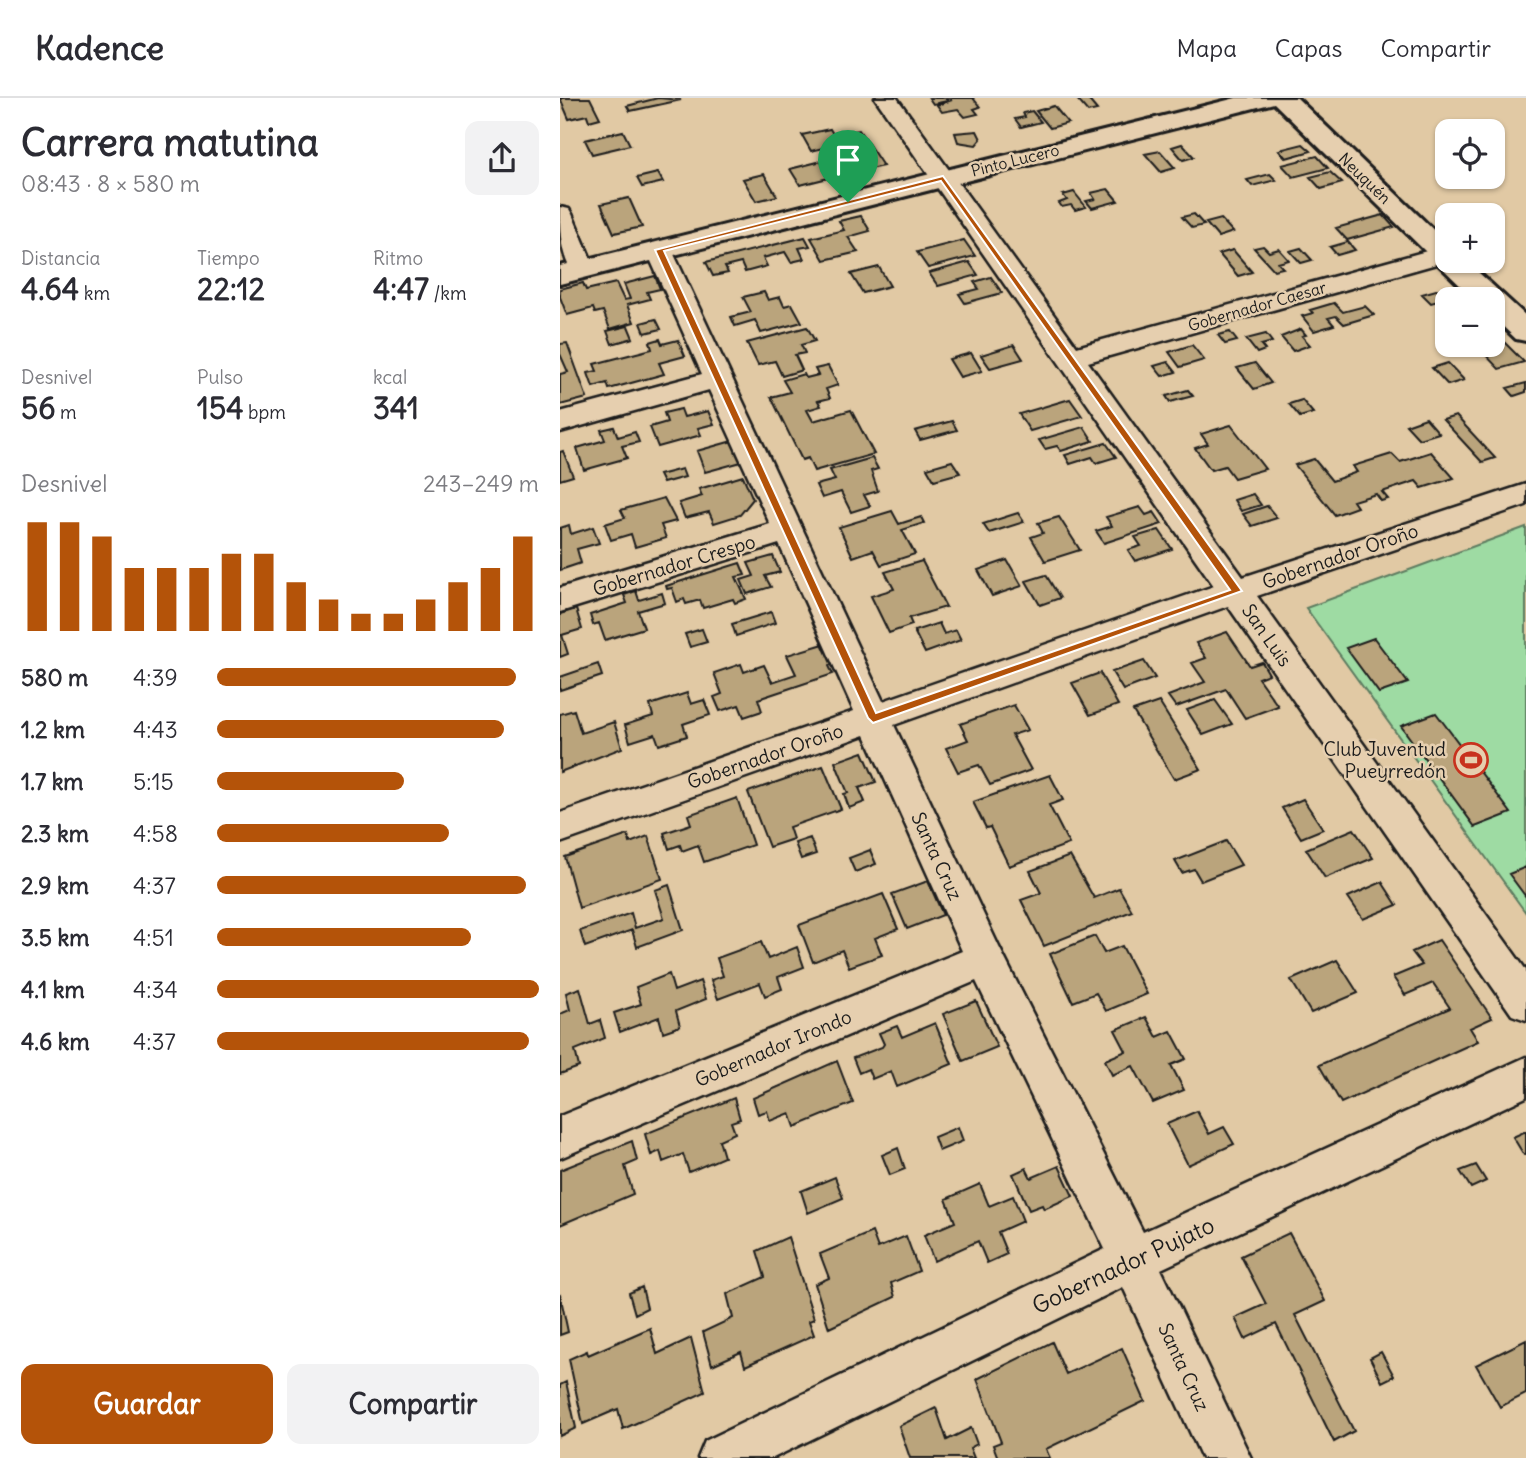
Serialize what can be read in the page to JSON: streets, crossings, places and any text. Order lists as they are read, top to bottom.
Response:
{
  "streets": {
    "street": [
      "Pinto Lucero",
      "Neuquén",
      "Gobernador Caesar",
      "Gobernador Oroño",
      "Gobernador Crespo",
      "San Luis",
      "Santa Cruz",
      "Gobernador Irondo",
      "Gobernador Pujato"
    ]
  },
  "crossings": [
    ["Pinto Lucero", "San Luis"],
    ["Pinto Lucero", "Santa Cruz"],
    ["Gobernador Caesar", "San Luis"],
    ["Gobernador Oroño", "San Luis"],
    ["Gobernador Oroño", "Santa Cruz"],
    ["Gobernador Crespo", "Santa Cruz"],
    ["Santa Cruz", "Gobernador Irondo"],
    ["Santa Cruz", "Gobernador Pujato"]
  ],
  "places": {
    "sports": ["Club Juventud Pueyrredón"]
  },
  "page": {
    "header": "Kadence",
    "nav": ["Mapa", "Capas", "Compartir"],
    "heading": ["Carrera matutina", "08:43 · 8 × 580 m"],
    "map_buttons": ["+", "−"],
    "stats": [
      ["Distancia", "4.64 km"],
      ["Tiempo", "22:12"],
      ["Ritmo", "4:47 /km"],
      ["Desnivel", "56 m"],
      ["Pulso", "154 bpm"],
      ["kcal", "341"]
    ],
    "chart": ["Desnivel", "243–249 m"],
    "list": [
      {
        "name": "580 m",
        "note": "4:39"
      },
      {
        "name": "1.2 km",
        "note": "4:43"
      },
      {
        "name": "1.7 km",
        "note": "5:15"
      },
      {
        "name": "2.3 km",
        "note": "4:58"
      },
      {
        "name": "2.9 km",
        "note": "4:37"
      },
      {
        "name": "3.5 km",
        "note": "4:51"
      },
      {
        "name": "4.1 km",
        "note": "4:34"
      },
      {
        "name": "4.6 km",
        "note": "4:37"
      }
    ],
    "buttons": ["Guardar", "Compartir"]
  }
}
